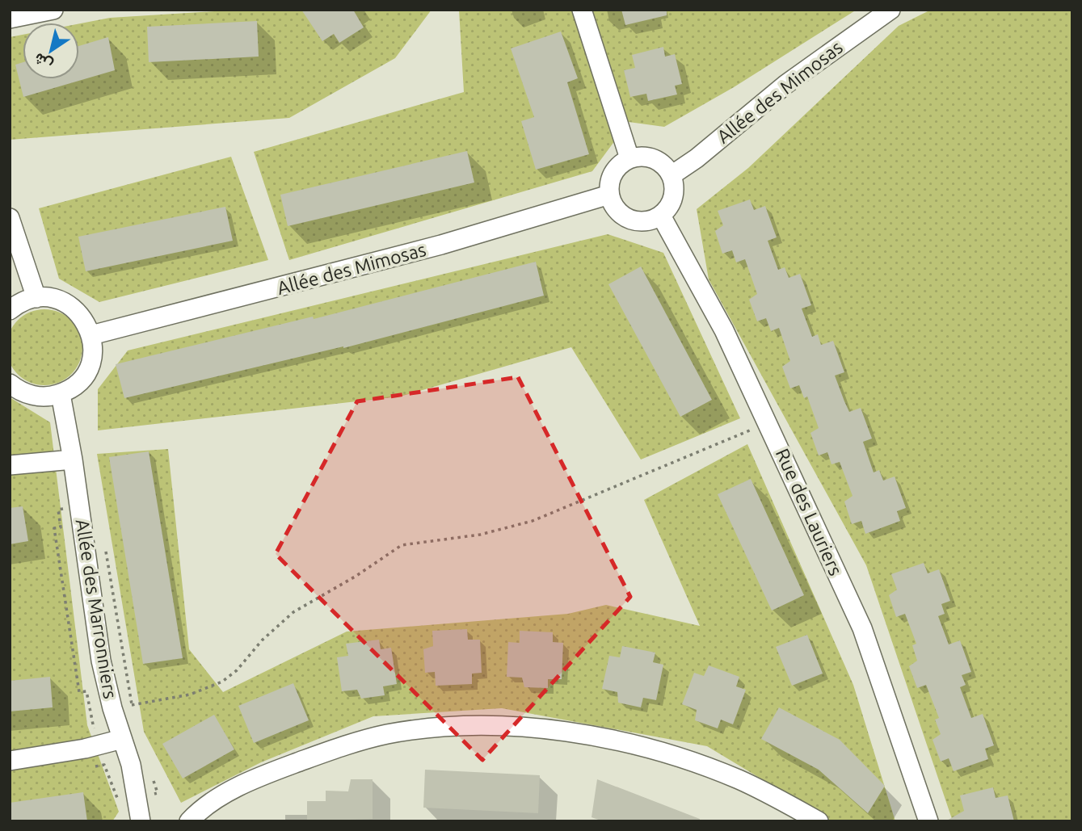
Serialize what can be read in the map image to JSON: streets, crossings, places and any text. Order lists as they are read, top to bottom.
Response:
{
  "streets": {
    "street": ["Allée des Mimosas", "Rue des Lauriers", "Allée des Marronniers"]
  },
  "crossings": [
    ["Allée des Mimosas", "Rue des Lauriers"]
  ],
  "north": "bottom left"
}
